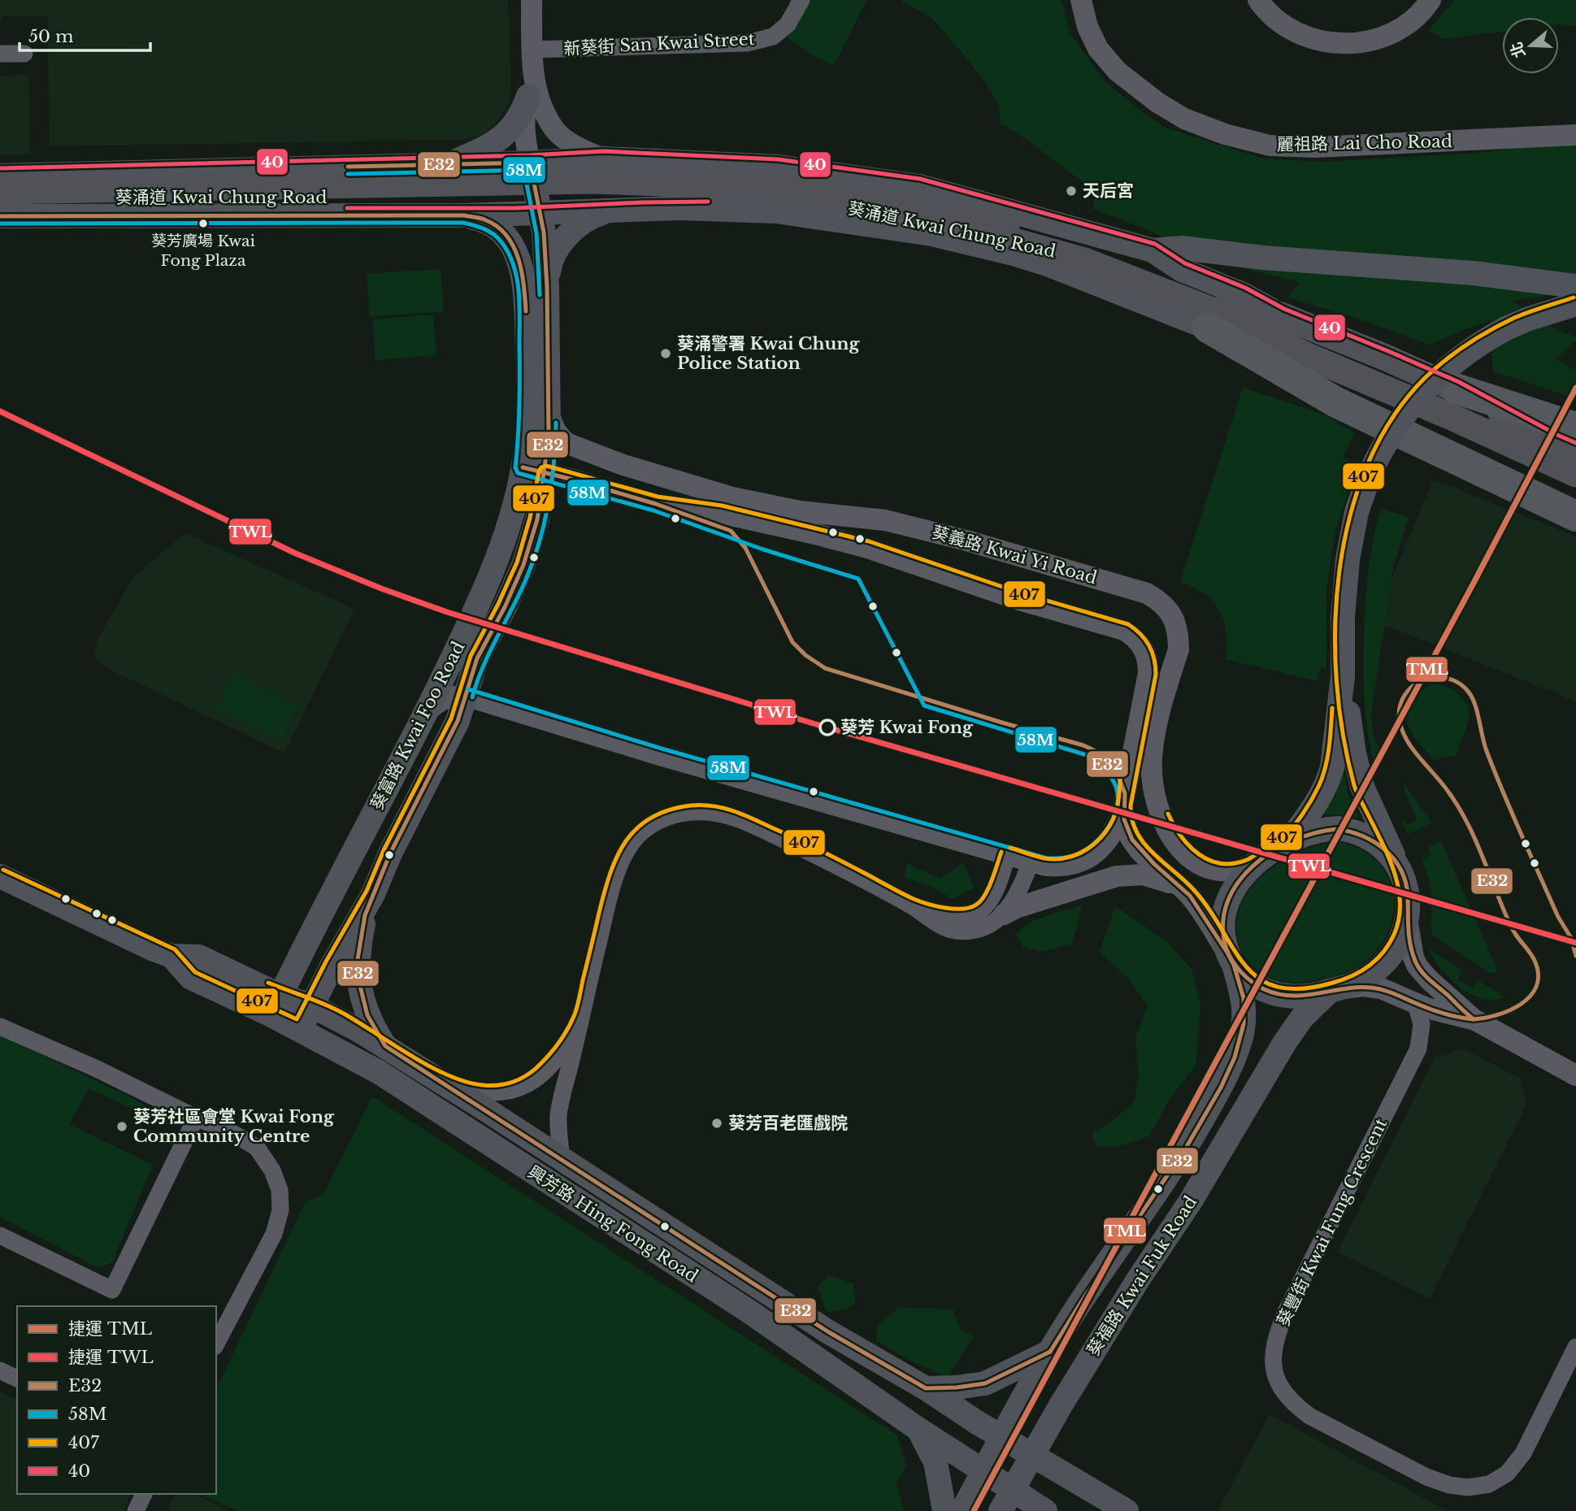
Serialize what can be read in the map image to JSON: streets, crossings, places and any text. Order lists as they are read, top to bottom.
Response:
{
  "streets": {
    "main road": [
      "葵涌道 Kwai Chung Road",
      "葵富路 Kwai Foo Road",
      "興芳路 Hing Fong Road",
      "葵福路 Kwai Fuk Road"
    ],
    "street": [
      "新葵街 San Kwai Street",
      "麗祖路 Lai Cho Road",
      "葵義路 Kwai Yi Road",
      "葵豐街 Kwai Fung Crescent"
    ]
  },
  "crossings": [
    ["葵涌道 Kwai Chung Road", "葵富路 Kwai Foo Road"],
    ["葵義路 Kwai Yi Road", "葵富路 Kwai Foo Road"],
    ["葵義路 Kwai Yi Road", "葵福路 Kwai Fuk Road"],
    ["葵富路 Kwai Foo Road", "興芳路 Hing Fong Road"],
    ["興芳路 Hing Fong Road", "葵福路 Kwai Fuk Road"]
  ],
  "places": [
    "天后宮",
    "葵芳廣場 Kwai Fong Plaza",
    "葵涌警署 Kwai Chung Police Station",
    "葵芳 Kwai Fong",
    "葵芳百老匯戲院",
    "葵芳社區會堂 Kwai Fong Community Centre"
  ],
  "lines": [
    "transit line 40",
    "transit line E32",
    "transit line 58M",
    "transit line 407",
    "metro line TML",
    "metro line TWL"
  ],
  "legend": [
    "捷運 TML",
    "捷運 TWL",
    "E32",
    "58M",
    "407",
    "40"
  ],
  "scale_bar": "50 m",
  "north": "left"
}
